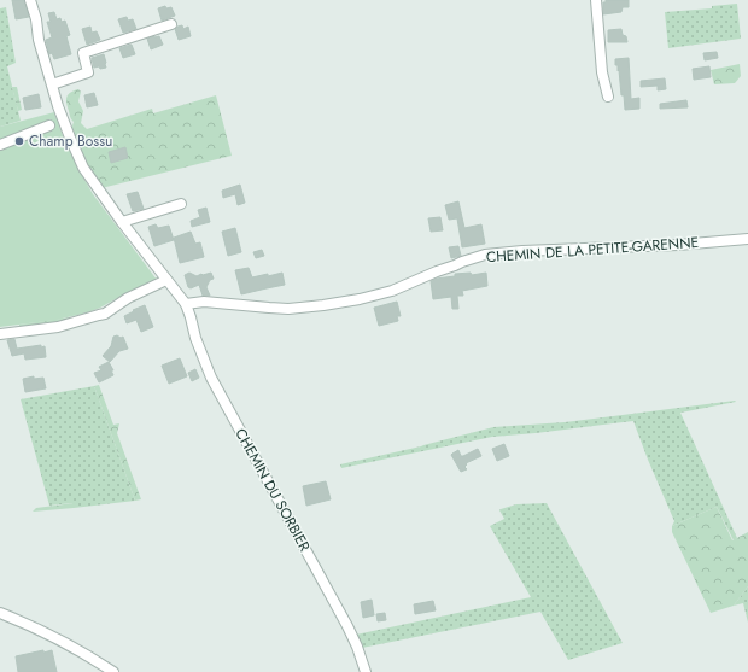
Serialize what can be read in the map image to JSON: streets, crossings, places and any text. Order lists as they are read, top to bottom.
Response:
{
  "streets": {
    "street": ["CHEMIN DE LA PETITE-GARENNE", "CHEMIN DU SORBIER"]
  },
  "crossings": [
    ["CHEMIN DE LA PETITE-GARENNE", "CHEMIN DU SORBIER"]
  ],
  "places": ["Champ Bossu"]
}
